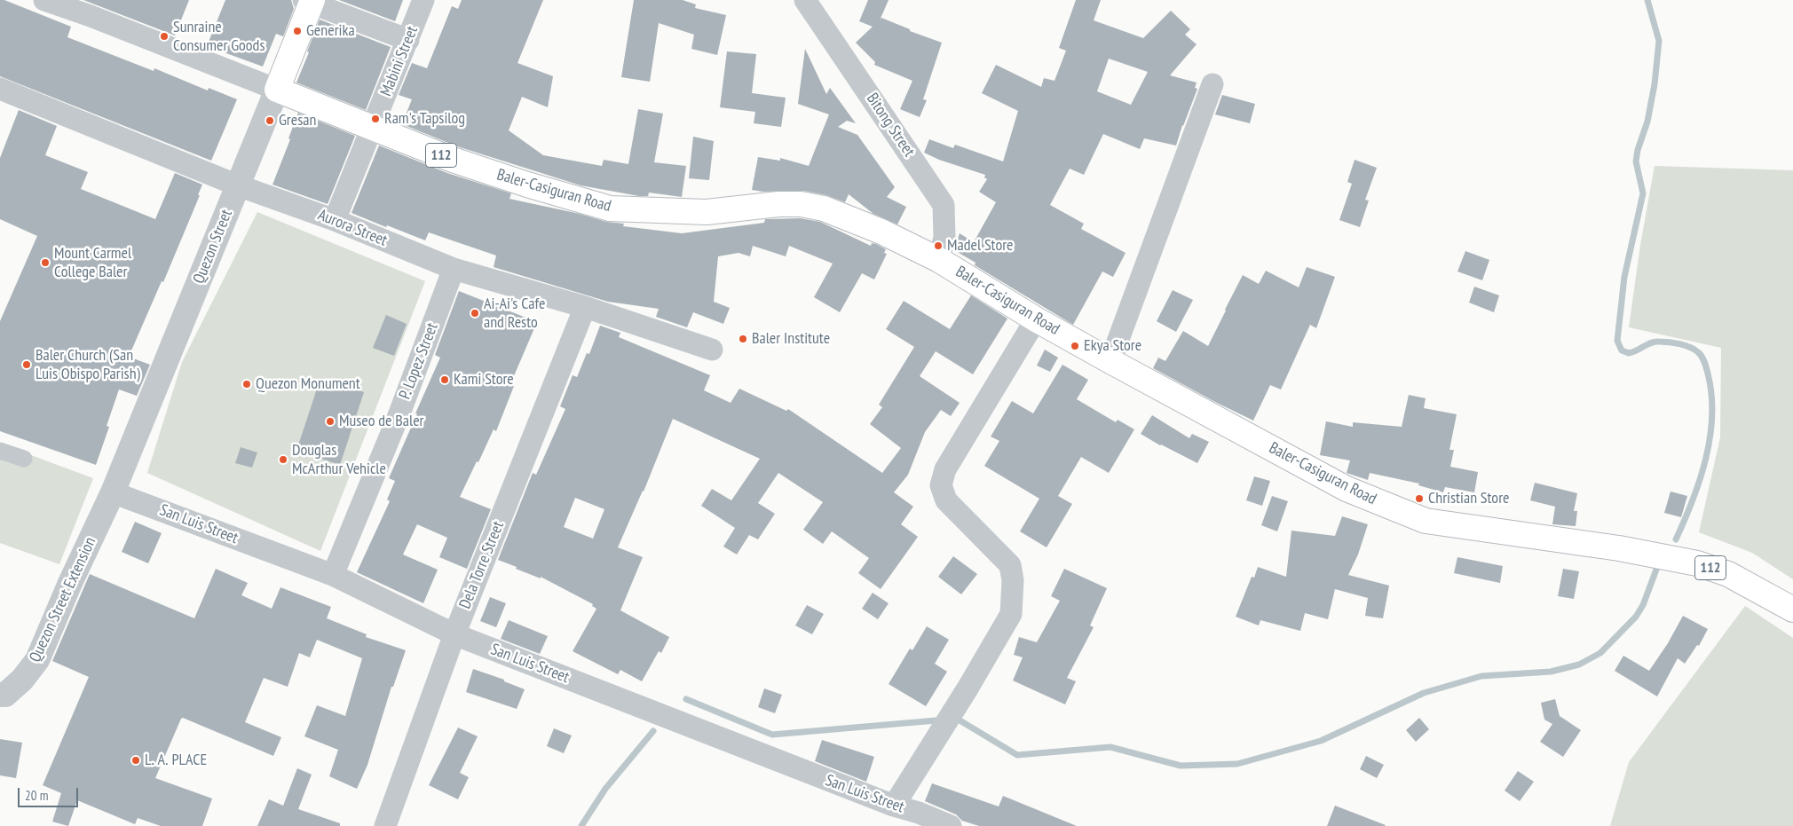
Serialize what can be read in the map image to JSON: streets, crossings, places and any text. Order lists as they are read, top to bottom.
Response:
{
  "streets": {
    "main road": ["112", "Baler-Casiguran Road", "Quezon Street"],
    "street": [
      "Mabini Street",
      "Bitong Street",
      "Aurora Street",
      "P. Lopez Street",
      "San Luis Street",
      "Dela Torre Street",
      "Quezon Street Extension"
    ]
  },
  "crossings": [
    ["Mabini Street", "Baler-Casiguran Road"],
    ["Mabini Street", "Aurora Street"],
    ["Bitong Street", "Baler-Casiguran Road"],
    ["Baler-Casiguran Road", "Quezon Street"],
    ["Aurora Street", "Quezon Street"],
    ["Aurora Street", "P. Lopez Street"],
    ["Aurora Street", "Dela Torre Street"],
    ["Quezon Street", "San Luis Street"],
    ["Quezon Street", "Quezon Street Extension"],
    ["P. Lopez Street", "San Luis Street"],
    ["San Luis Street", "Dela Torre Street"],
    ["San Luis Street", "Quezon Street Extension"]
  ],
  "places": [
    "Generika",
    "Sunraine Consumer Goods",
    "Ram's Tapsilog",
    "Gresan",
    "Madel Store",
    "Mount Carmel College Baler",
    "Ai-Ai's Cafe and Resto",
    "Baler Institute",
    "Ekya Store",
    "Baler Church (San Luis Obispo Parish)",
    "Kami Store",
    "Quezon Monument",
    "Museo de Baler",
    "Douglas McArthur Vehicle",
    "Christian Store",
    "L. A. PLACE"
  ],
  "scale_bar": "20 m"
}
